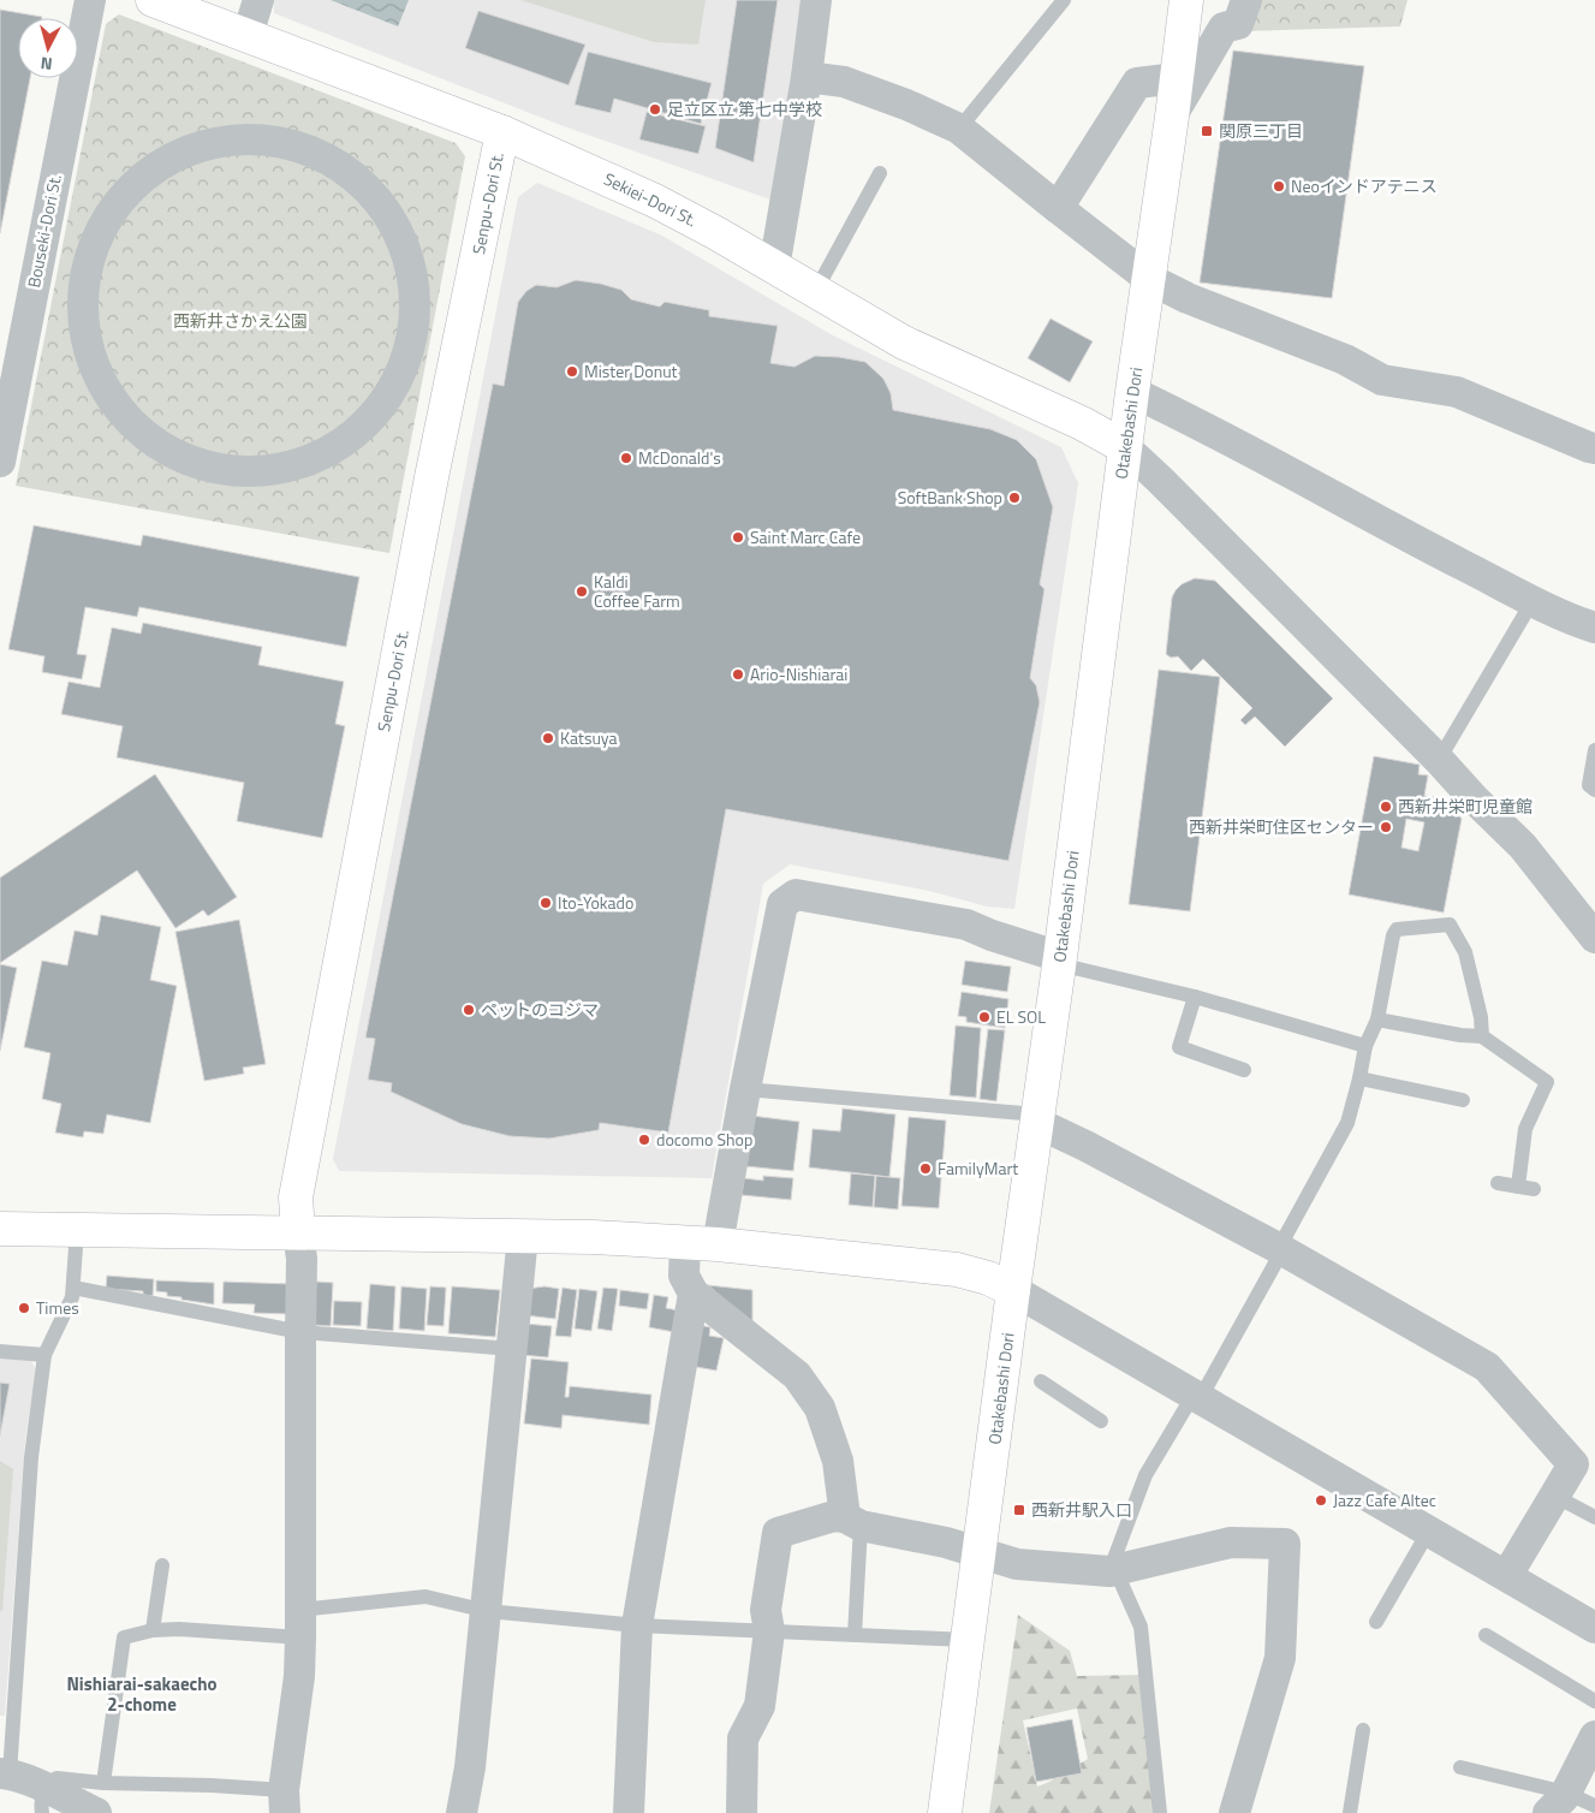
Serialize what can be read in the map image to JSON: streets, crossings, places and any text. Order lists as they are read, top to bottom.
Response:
{
  "streets": {
    "street": [
      "Sekiei-Dori St.",
      "Senpu-Dori St.",
      "Bouseki-Dori St.",
      "Otakebashi Dori"
    ]
  },
  "crossings": [
    ["Sekiei-Dori St.", "Senpu-Dori St."],
    ["Sekiei-Dori St.", "Otakebashi Dori"]
  ],
  "districts": ["Nishiarai-sakaecho 2-chome"],
  "parks": ["西新井さかえ公園"],
  "places": {
    "other": [
      "足立区立 第七中学校",
      "Neoインドアテニス",
      "Mister Donut",
      "McDonald's",
      "SoftBank Shop",
      "Saint Marc Cafe",
      "Kaldi Coffee Farm",
      "Ario-Nishiarai",
      "Katsuya",
      "西新井栄町児童館",
      "西新井栄町住区センター",
      "Ito-Yokado",
      "ペットのコジマ",
      "EL SOL",
      "docomo Shop",
      "FamilyMart",
      "Times",
      "Jazz Cafe Altec"
    ],
    "transit": ["関原三丁目", "西新井駅入口"]
  },
  "north": "bottom"
}
